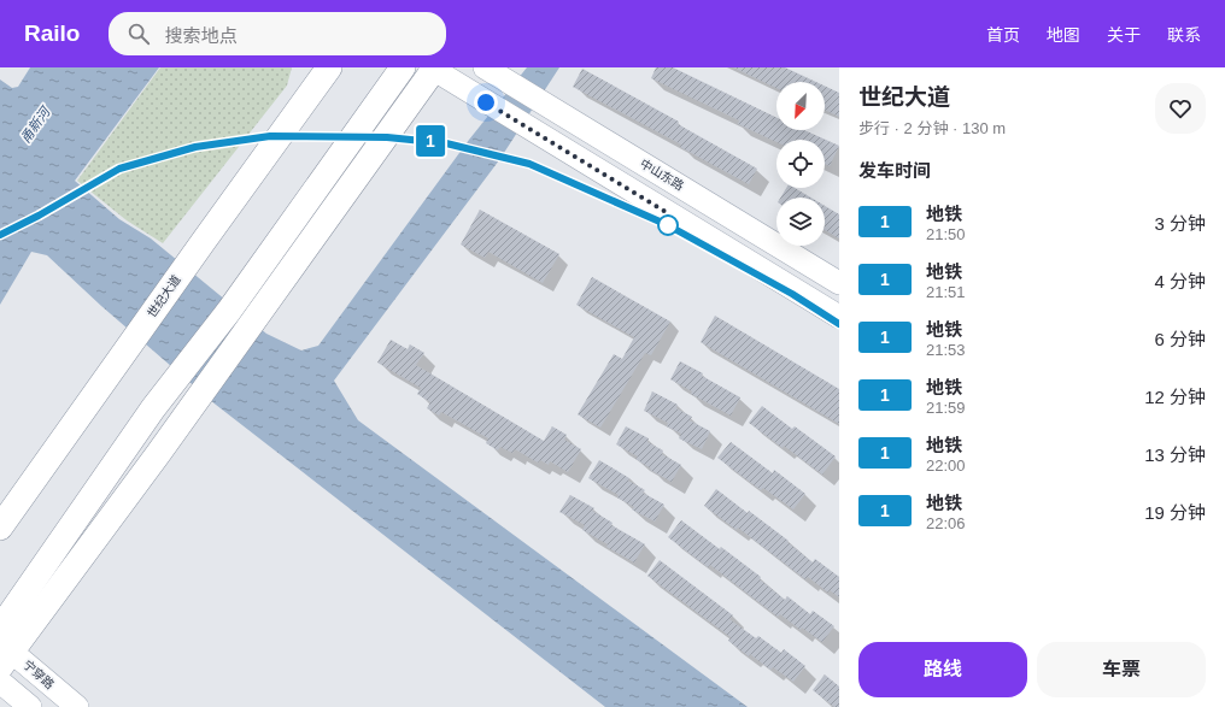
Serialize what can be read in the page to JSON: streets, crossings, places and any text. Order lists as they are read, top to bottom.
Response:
{
  "streets": {
    "highway": ["世纪大道"],
    "main road": ["中山东路", "宁穿路"]
  },
  "water": ["甬新河"],
  "lines": ["metro line 1"],
  "north": "bottom left",
  "page": {
    "header": "Railo",
    "search": "搜索地点",
    "nav": [
      "首页",
      "地图",
      "关于",
      "联系"
    ],
    "on_map": "1",
    "heading": [
      ["世纪大道", "步行 · 2 分钟 · 130 m"],
      "发车时间"
    ],
    "list": [
      {
        "mark": "1",
        "name": "地铁",
        "note": "21:50",
        "value": "3 分钟"
      },
      {
        "mark": "1",
        "name": "地铁",
        "note": "21:51",
        "value": "4 分钟"
      },
      {
        "mark": "1",
        "name": "地铁",
        "note": "21:53",
        "value": "6 分钟"
      },
      {
        "mark": "1",
        "name": "地铁",
        "note": "21:59",
        "value": "12 分钟"
      },
      {
        "mark": "1",
        "name": "地铁",
        "note": "22:00",
        "value": "13 分钟"
      },
      {
        "mark": "1",
        "name": "地铁",
        "note": "22:06",
        "value": "19 分钟"
      }
    ],
    "buttons": ["路线", "车票"]
  }
}
